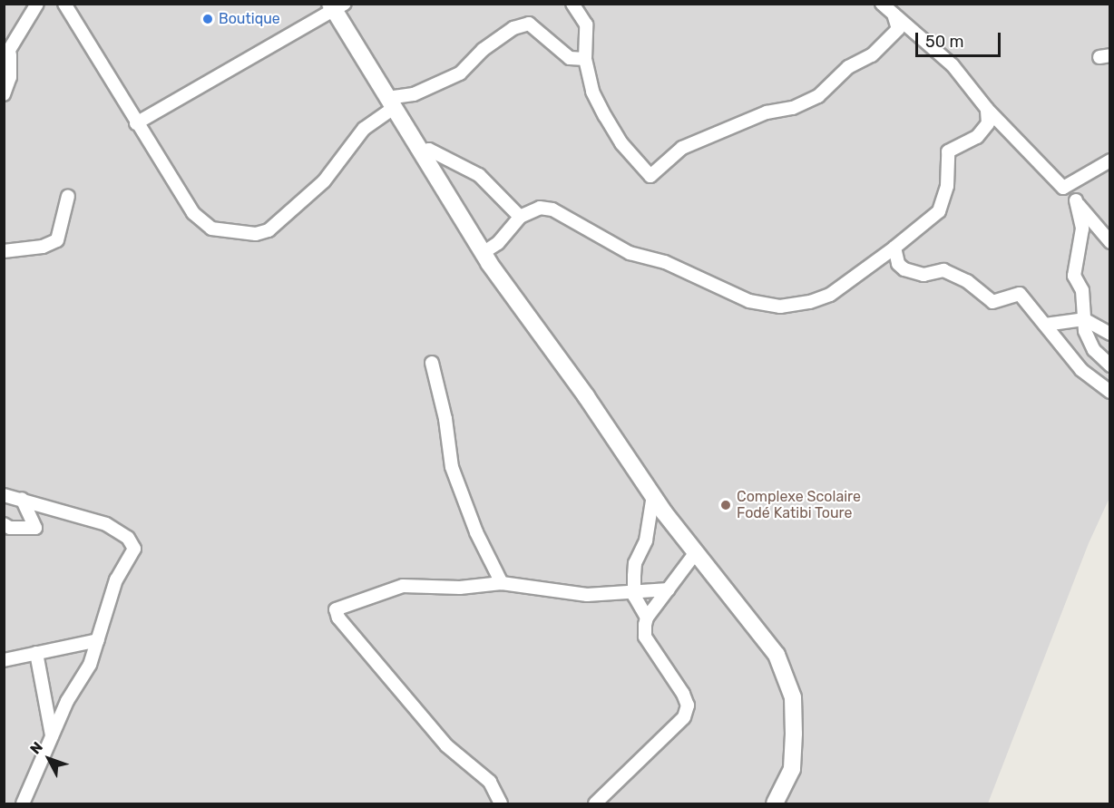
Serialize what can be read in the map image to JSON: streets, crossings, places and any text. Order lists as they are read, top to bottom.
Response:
{
  "places": ["Boutique", "Complexe Scolaire Fodé Katibi Toure"],
  "scale_bar": "50 m",
  "north": "top left"
}
